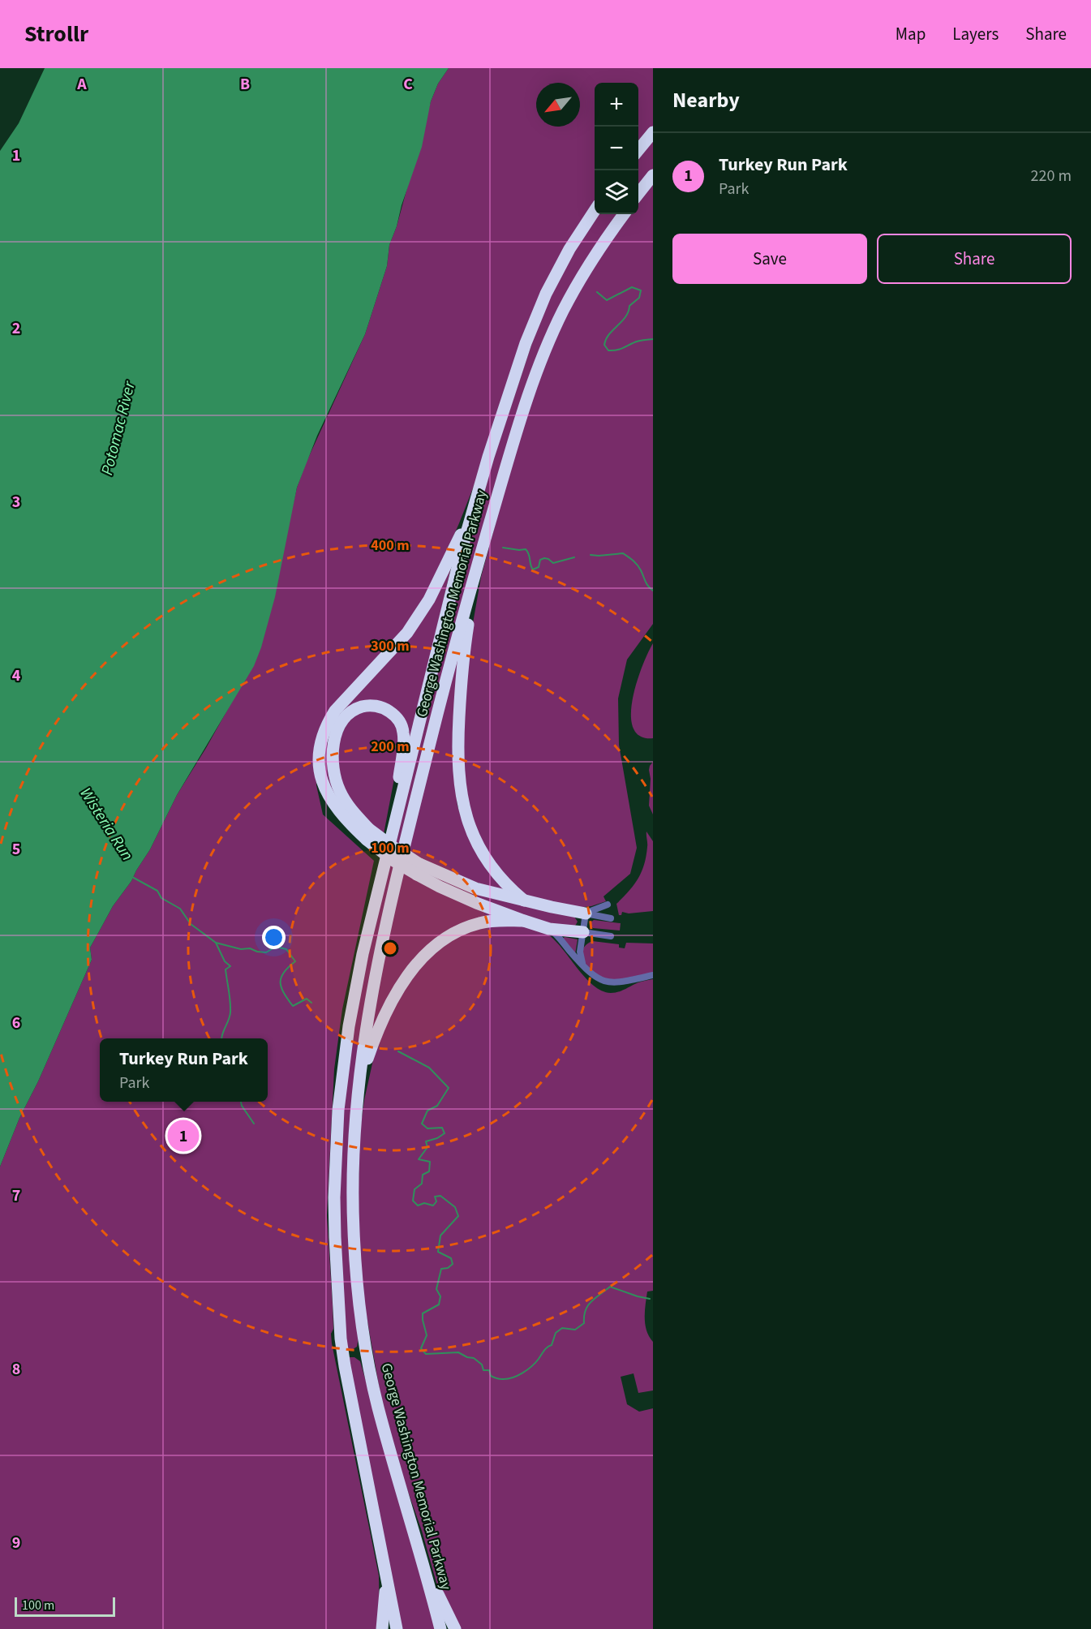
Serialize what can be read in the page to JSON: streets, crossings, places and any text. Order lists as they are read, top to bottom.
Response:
{
  "streets": {
    "highway": ["George Washington Memorial Parkway"]
  },
  "water": ["Potomac River", "Wisteria Run"],
  "scale_bar": "100 m",
  "north": "bottom left",
  "page": {
    "header": "Strollr",
    "nav": ["Map", "Layers", "Share"],
    "heading": "Nearby",
    "map_buttons": ["+", "−"],
    "list": [
      {
        "mark": "1",
        "name": "Turkey Run Park",
        "note": "Park",
        "value": "220 m"
      }
    ],
    "buttons": ["Save", "Share"],
    "popup": ["Turkey Run Park", "Park"],
    "pins": "1",
    "scale": "100 m"
  },
  "grid": {
    "columns": ["A", "B", "C"],
    "rows": [
      "1",
      "2",
      "3",
      "4",
      "5",
      "6",
      "7",
      "8",
      "9"
    ]
  },
  "rings": [
    "400 m",
    "300 m",
    "200 m",
    "100 m"
  ]
}
